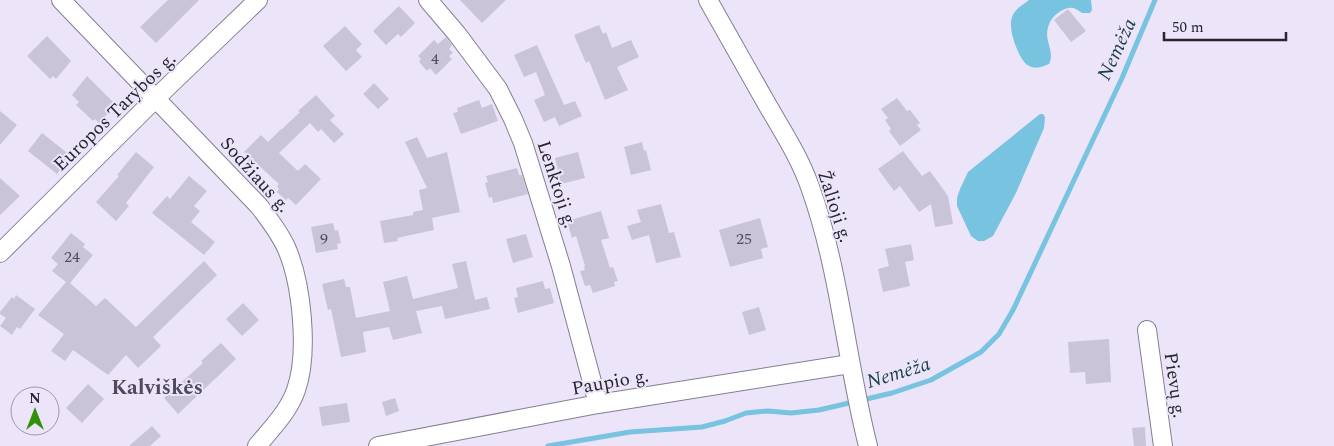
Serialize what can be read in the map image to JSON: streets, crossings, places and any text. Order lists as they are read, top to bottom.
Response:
{
  "streets": {
    "street": [
      "Europos Tarybos g.",
      "Sodžiaus g.",
      "Lenktoji g.",
      "Žalioji g.",
      "Paupio g.",
      "Pievų g."
    ]
  },
  "crossings": [
    ["Europos Tarybos g.", "Sodžiaus g."],
    ["Lenktoji g.", "Paupio g."],
    ["Žalioji g.", "Paupio g."]
  ],
  "districts": ["Kalviškės"],
  "water": ["Nemėža"],
  "house_numbers": [
    "4",
    "9",
    "25",
    "24"
  ],
  "scale_bar": "50 m",
  "north": "top"
}
